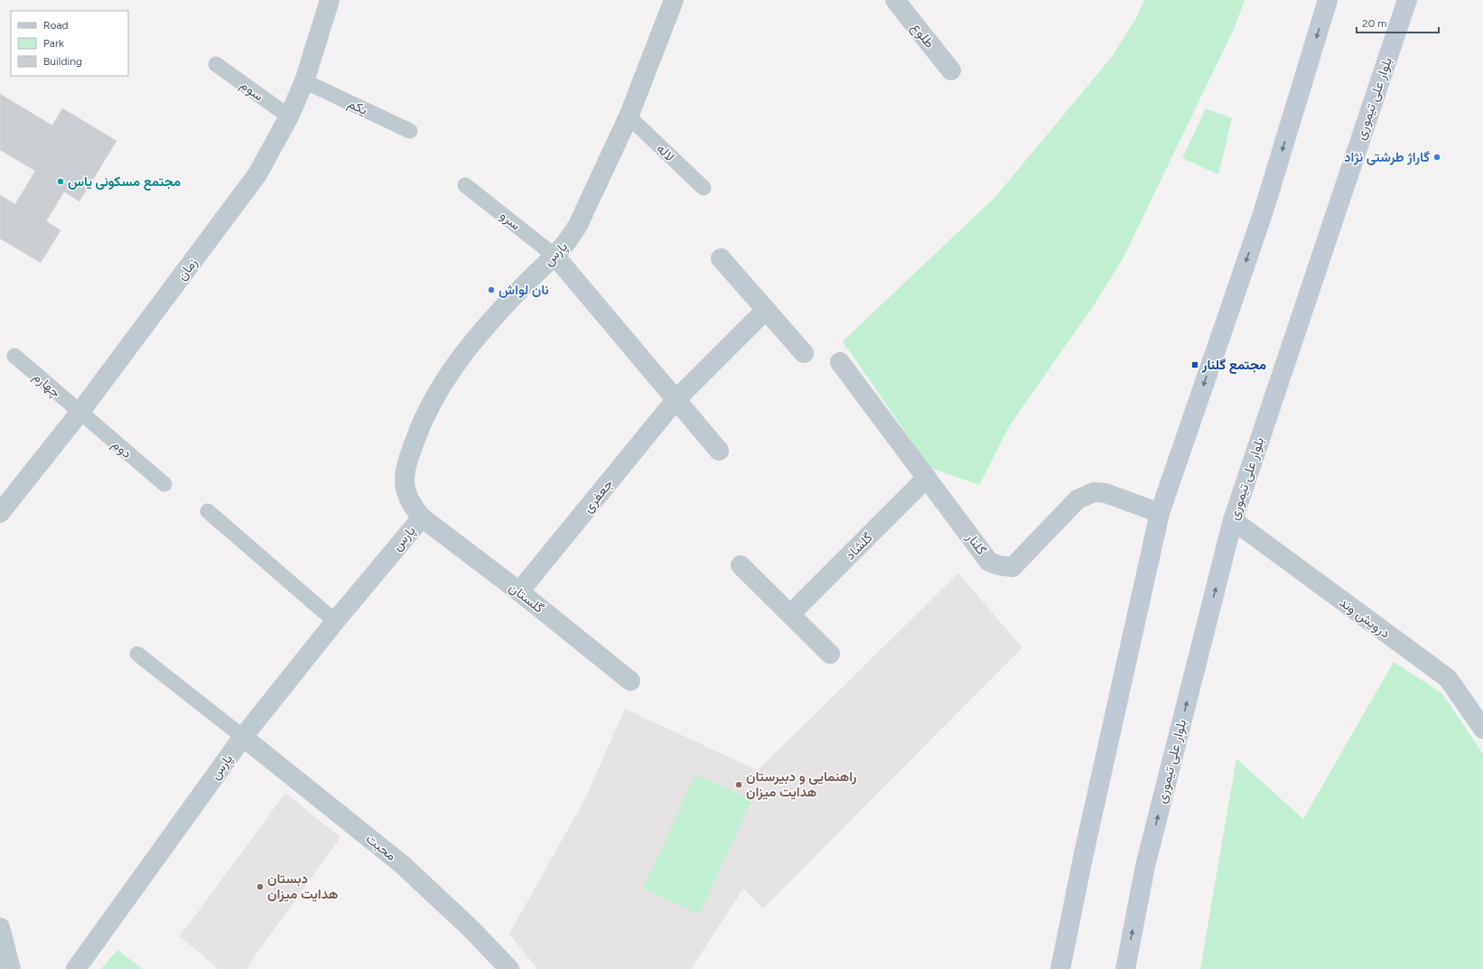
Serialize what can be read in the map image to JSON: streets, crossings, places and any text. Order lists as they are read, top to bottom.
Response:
{
  "streets": {
    "main road": ["بلوار علی تیموری"],
    "street": [
      "طلوع",
      "پارس",
      "زمان",
      "جعفری",
      "گلنار",
      "گلشاد",
      "گلستان",
      "درویش‌ وند",
      "محبت"
    ],
    "lane": [
      "سوم",
      "یکم",
      "لاله",
      "سرو",
      "چهارم",
      "دوم"
    ]
  },
  "crossings": [
    ["سوم", "زمان"],
    ["بلوار علی تیموری", "درویش‌ وند"],
    ["یکم", "زمان"],
    ["لاله", "پارس"],
    ["سرو", "پارس"],
    ["پارس", "گلستان"],
    ["پارس", "محبت"],
    ["زمان", "چهارم"],
    ["زمان", "دوم"],
    ["چهارم", "دوم"],
    ["جعفری", "گلستان"],
    ["گلنار", "گلشاد"]
  ],
  "places": {
    "other": [
      "گاراژ طرشتی نژاد",
      "مجتمع مسکونی یاس",
      "نان لواش",
      "راهنمایی و دبیرستان هدایت میزان",
      "دبستان هدایت میزان"
    ],
    "transit": ["مجتمع گلنار"]
  },
  "legend": ["Road", "Park", "Building"],
  "scale_bar": "20 m"
}
